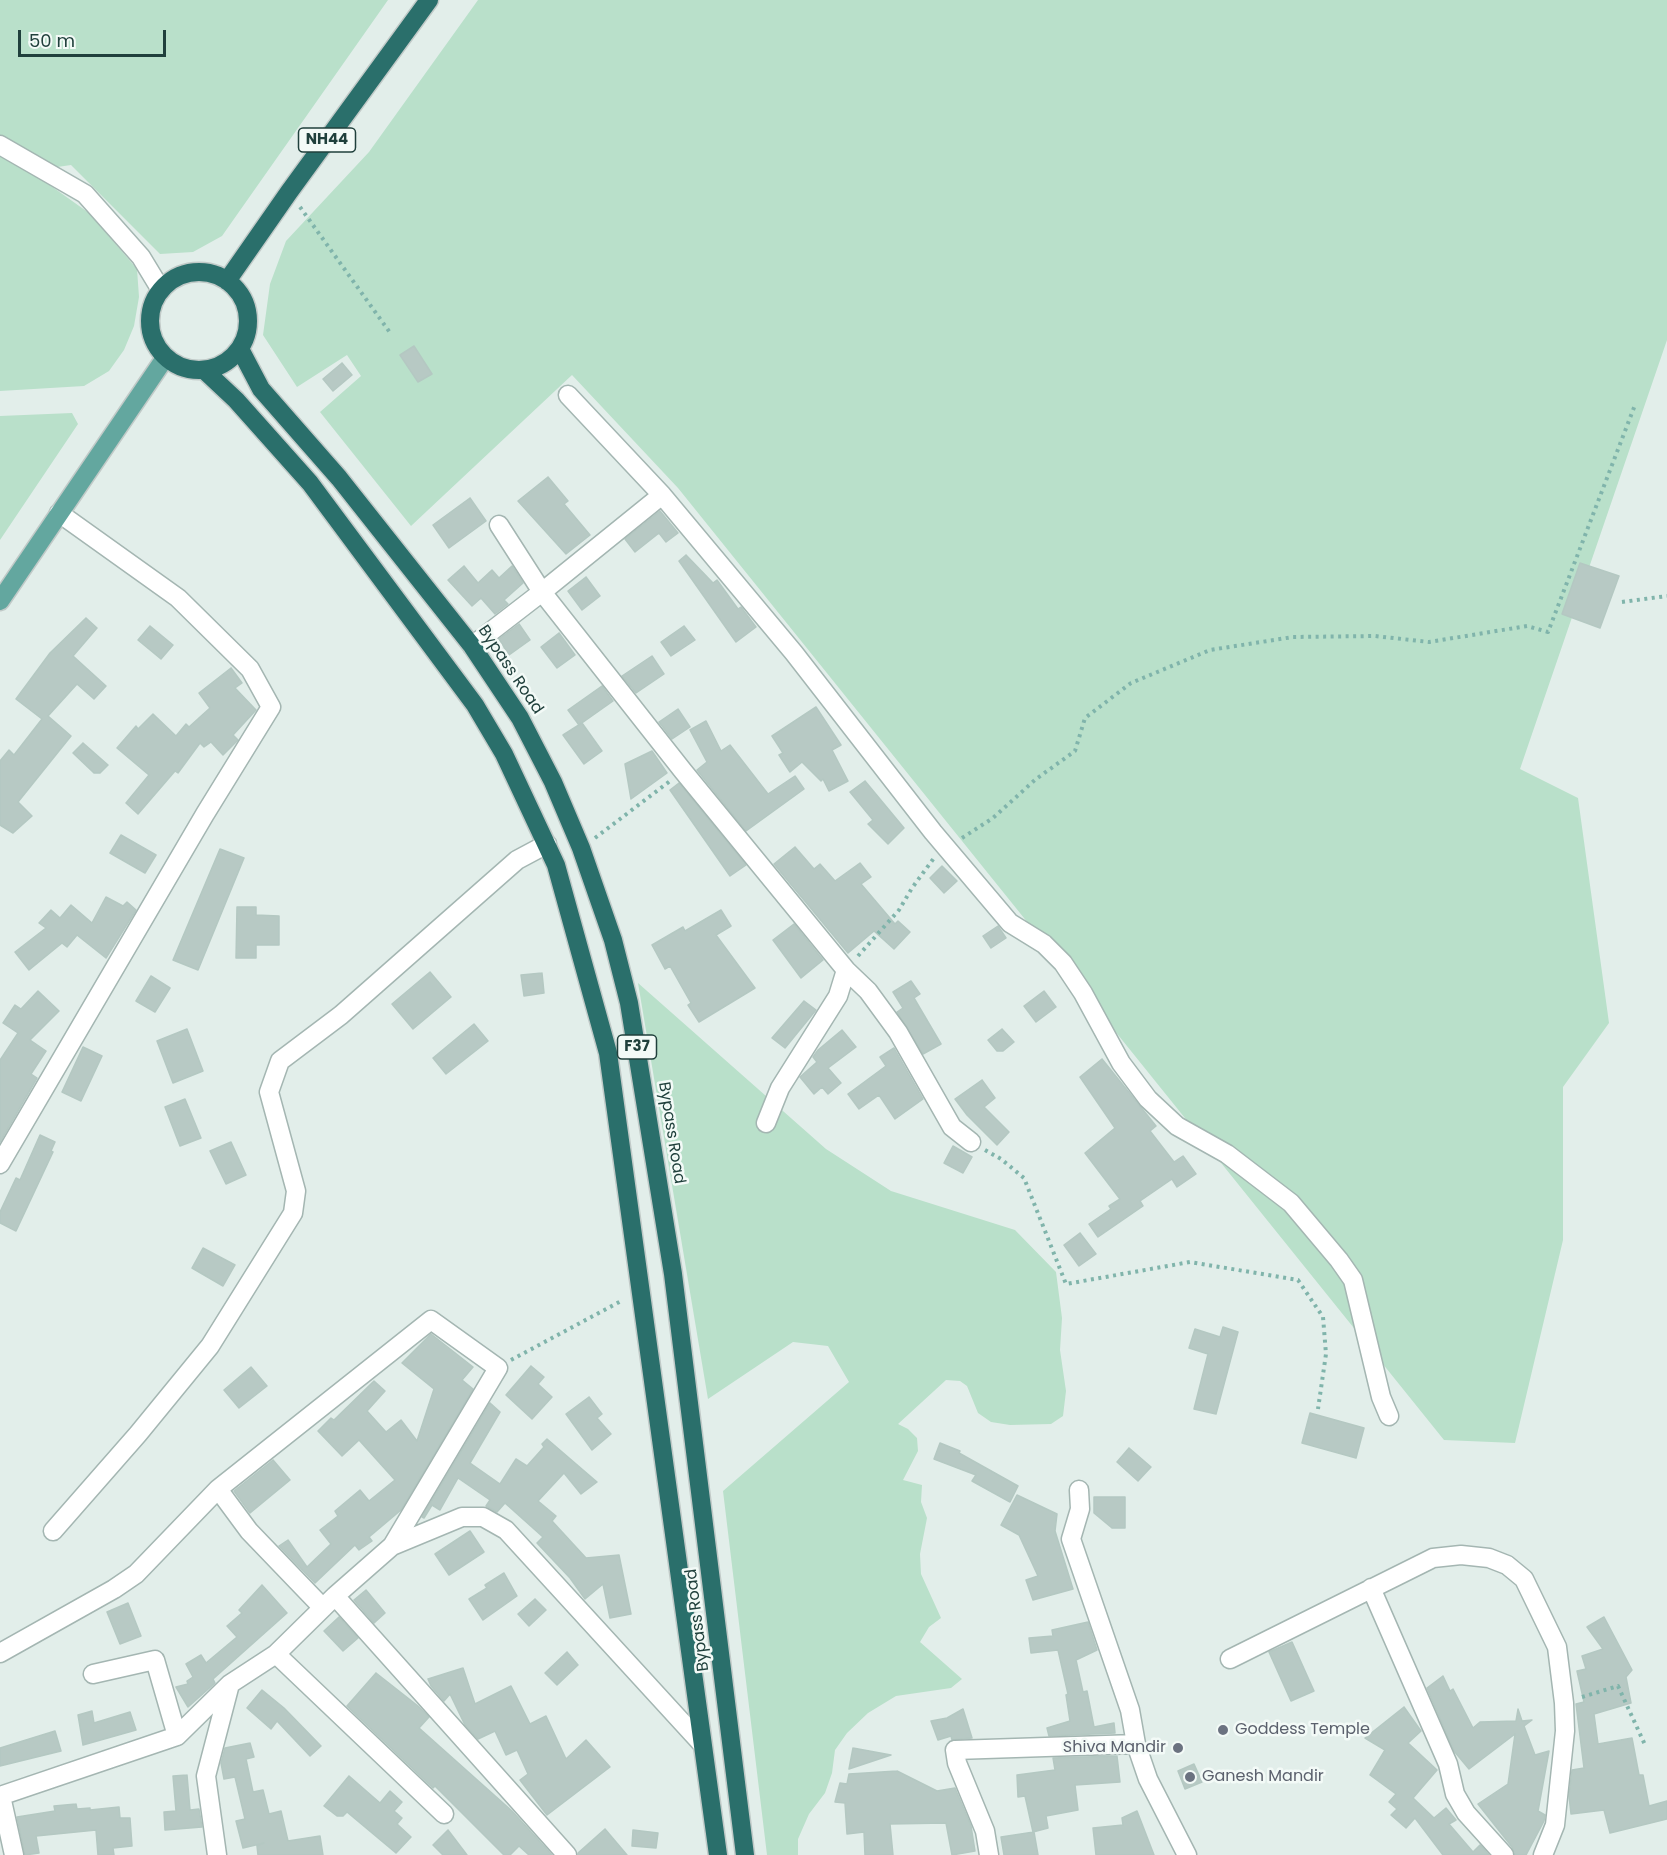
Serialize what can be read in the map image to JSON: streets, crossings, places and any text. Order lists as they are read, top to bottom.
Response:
{
  "streets": {
    "highway": ["NH44", "Bypass Road", "F37"]
  },
  "crossings": [
    ["NH44", "Bypass Road"]
  ],
  "places": ["Goddess Temple", "Shiva Mandir", "Ganesh Mandir"],
  "scale_bar": "50 m"
}
